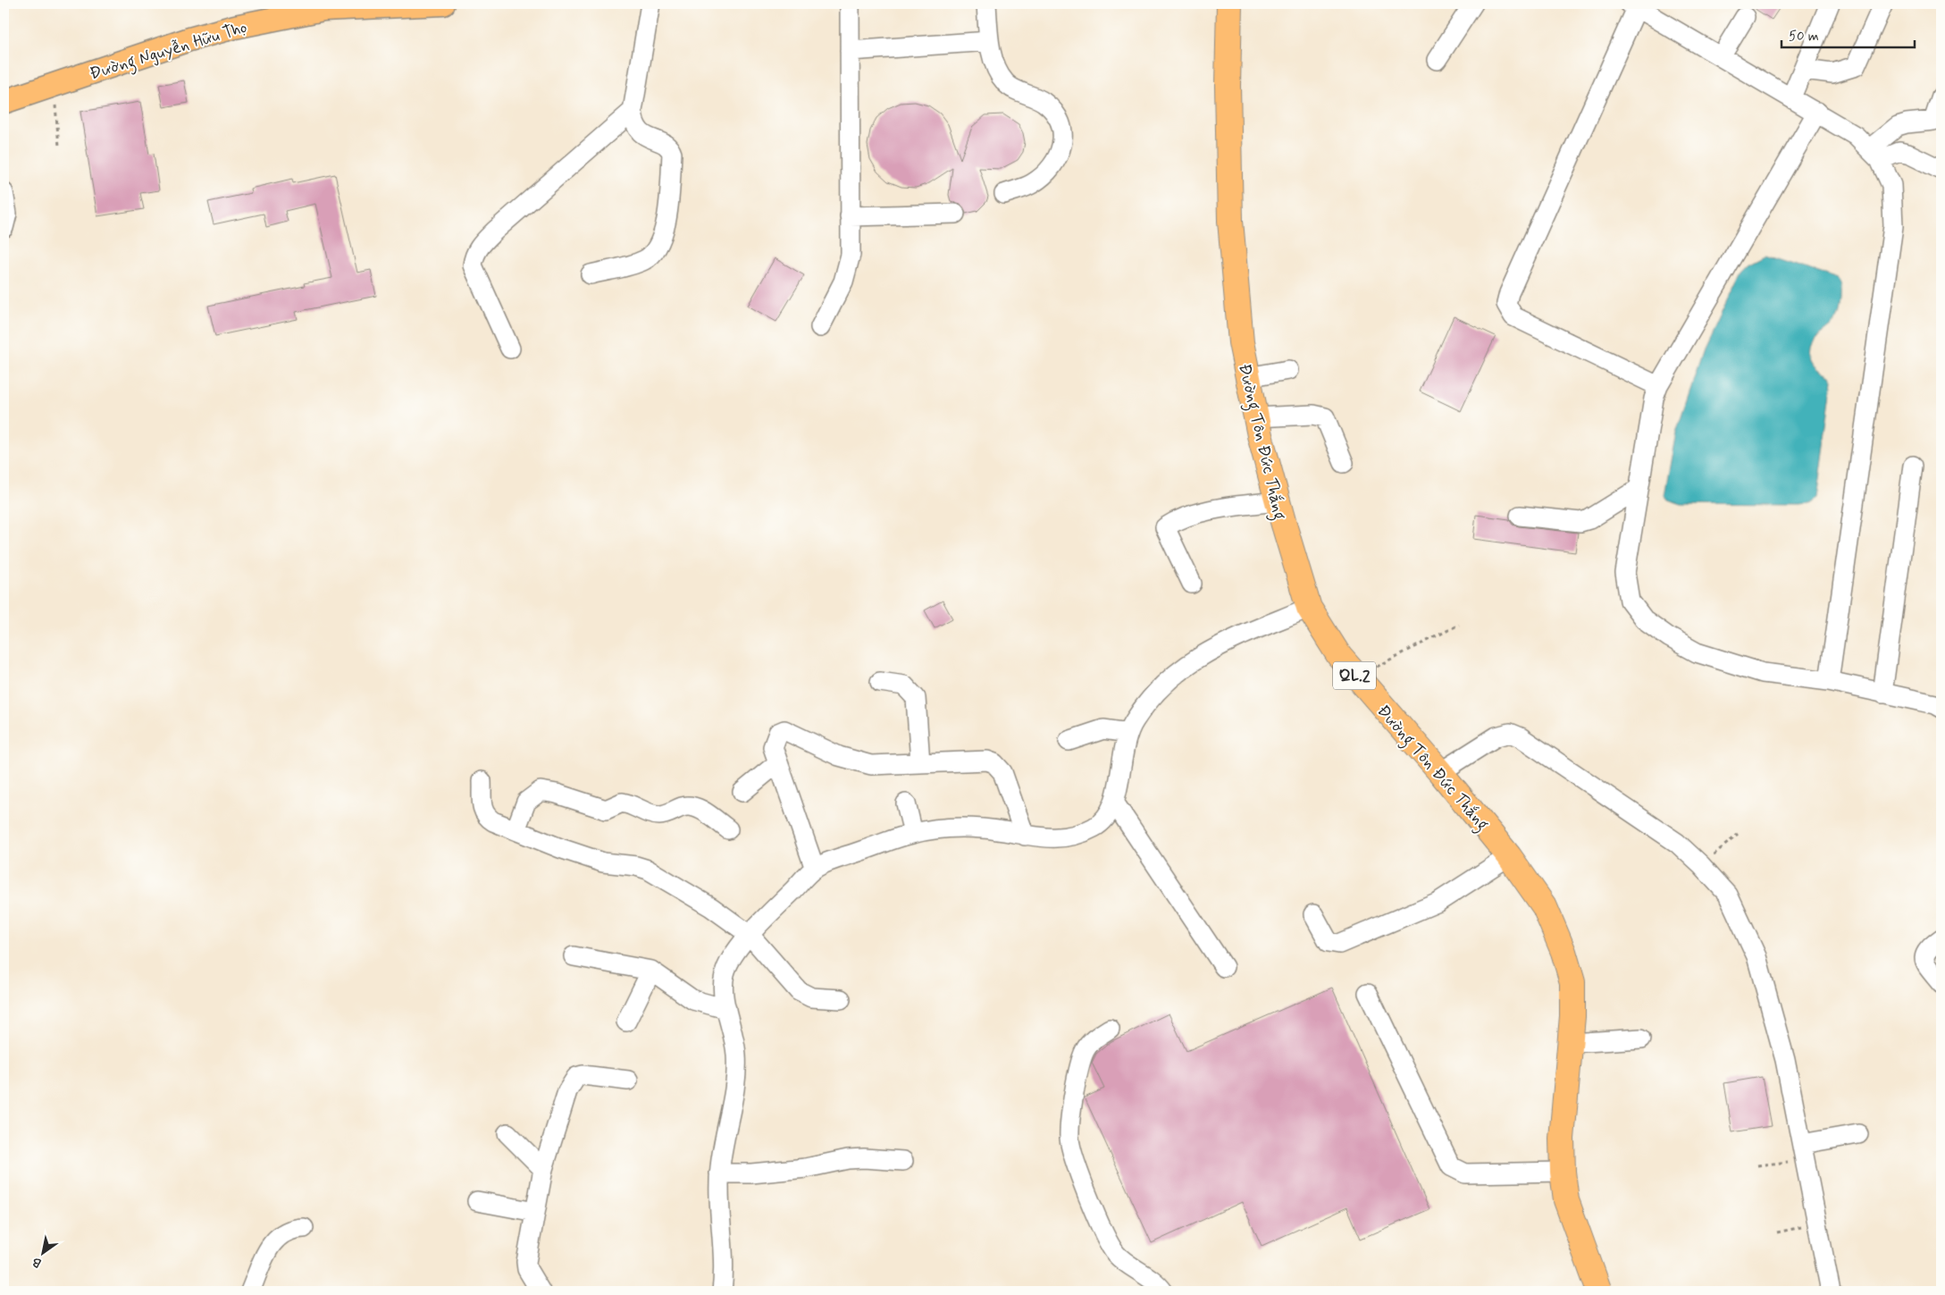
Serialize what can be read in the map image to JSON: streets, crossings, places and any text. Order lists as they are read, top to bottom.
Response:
{
  "streets": {
    "highway": ["Đường Tôn Đức Thắng", "QL.2"],
    "main road": ["Đường Nguyễn Hữu Thọ"]
  },
  "scale_bar": "50 m",
  "north": "bottom left"
}
